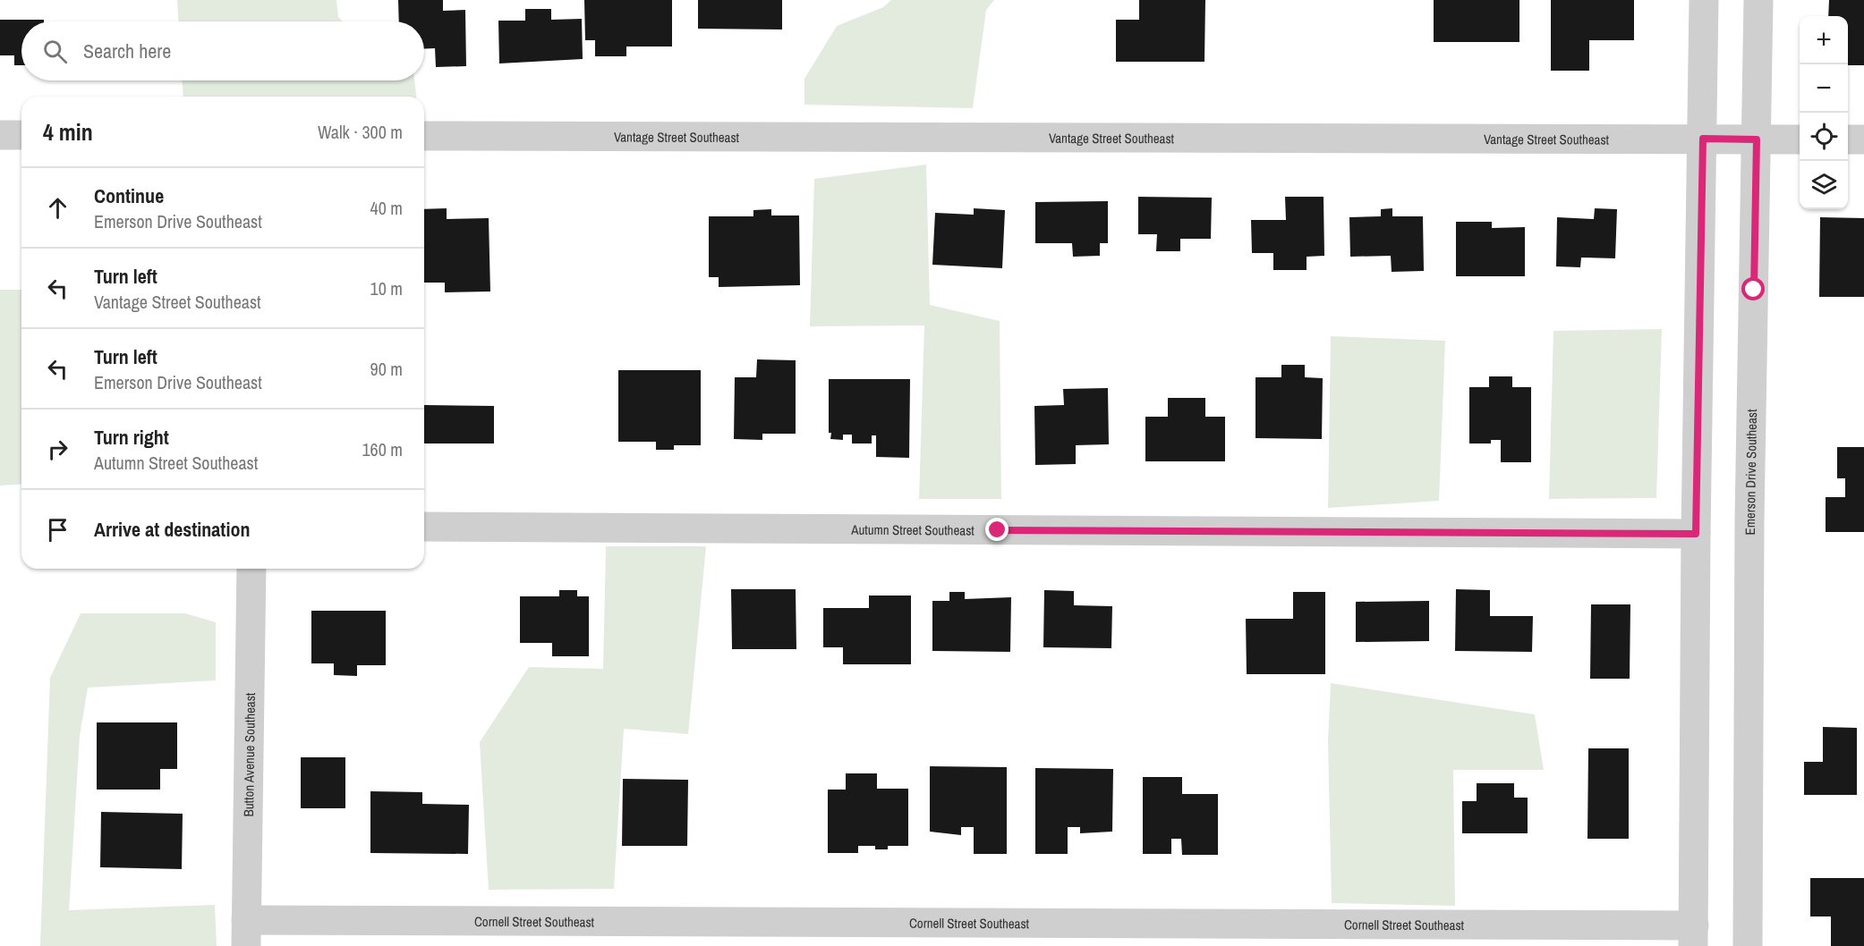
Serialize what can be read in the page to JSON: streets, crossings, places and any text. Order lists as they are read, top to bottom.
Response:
{
  "streets": {
    "street": [
      "Vantage Street Southeast",
      "Emerson Drive Southeast",
      "Autumn Street Southeast",
      "Button Avenue Southeast",
      "Cornell Street Southeast"
    ]
  },
  "crossings": [
    ["Vantage Street Southeast", "Emerson Drive Southeast"],
    ["Button Avenue Southeast", "Cornell Street Southeast"]
  ],
  "page": {
    "map_buttons": ["+", "−"],
    "search": "Search here",
    "heading": ["4 min", "Walk · 300 m"],
    "list": [
      ["Continue", "Emerson Drive Southeast", "40 m"],
      ["Turn left", "Vantage Street Southeast", "10 m"],
      ["Turn left", "Emerson Drive Southeast", "90 m"],
      ["Turn right", "Autumn Street Southeast", "160 m"],
      "Arrive at destination"
    ]
  }
}
